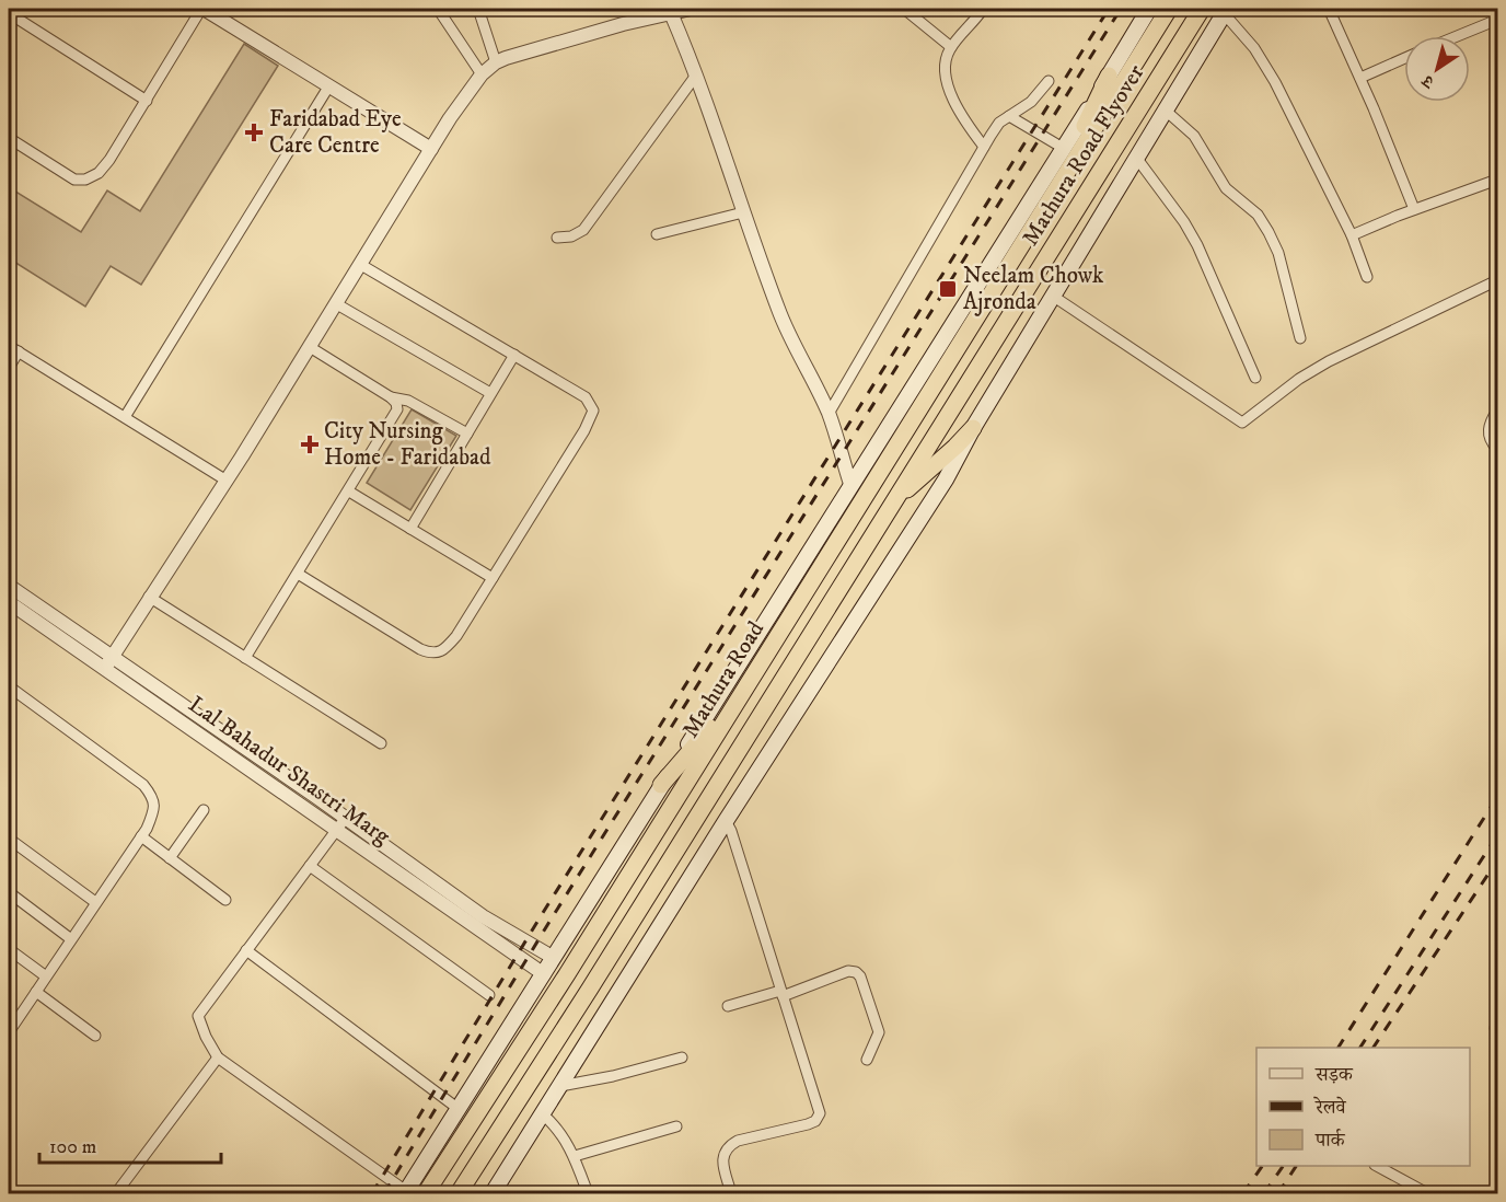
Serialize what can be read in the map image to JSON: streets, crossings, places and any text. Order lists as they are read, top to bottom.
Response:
{
  "streets": {
    "highway": ["Mathura Road Flyover", "Mathura Road"],
    "street": ["Lal Bahadur Shastri Marg"]
  },
  "crossings": [
    ["Mathura Road Flyover", "Mathura Road"]
  ],
  "places": {
    "health": ["Faridabad Eye Care Centre", "City Nursing Home - Faridabad"],
    "transit": ["Neelam Chowk Ajronda"]
  },
  "legend": ["सड़क", "रेलवे", "पार्क"],
  "scale_bar": "100 m",
  "north": "bottom left"
}
